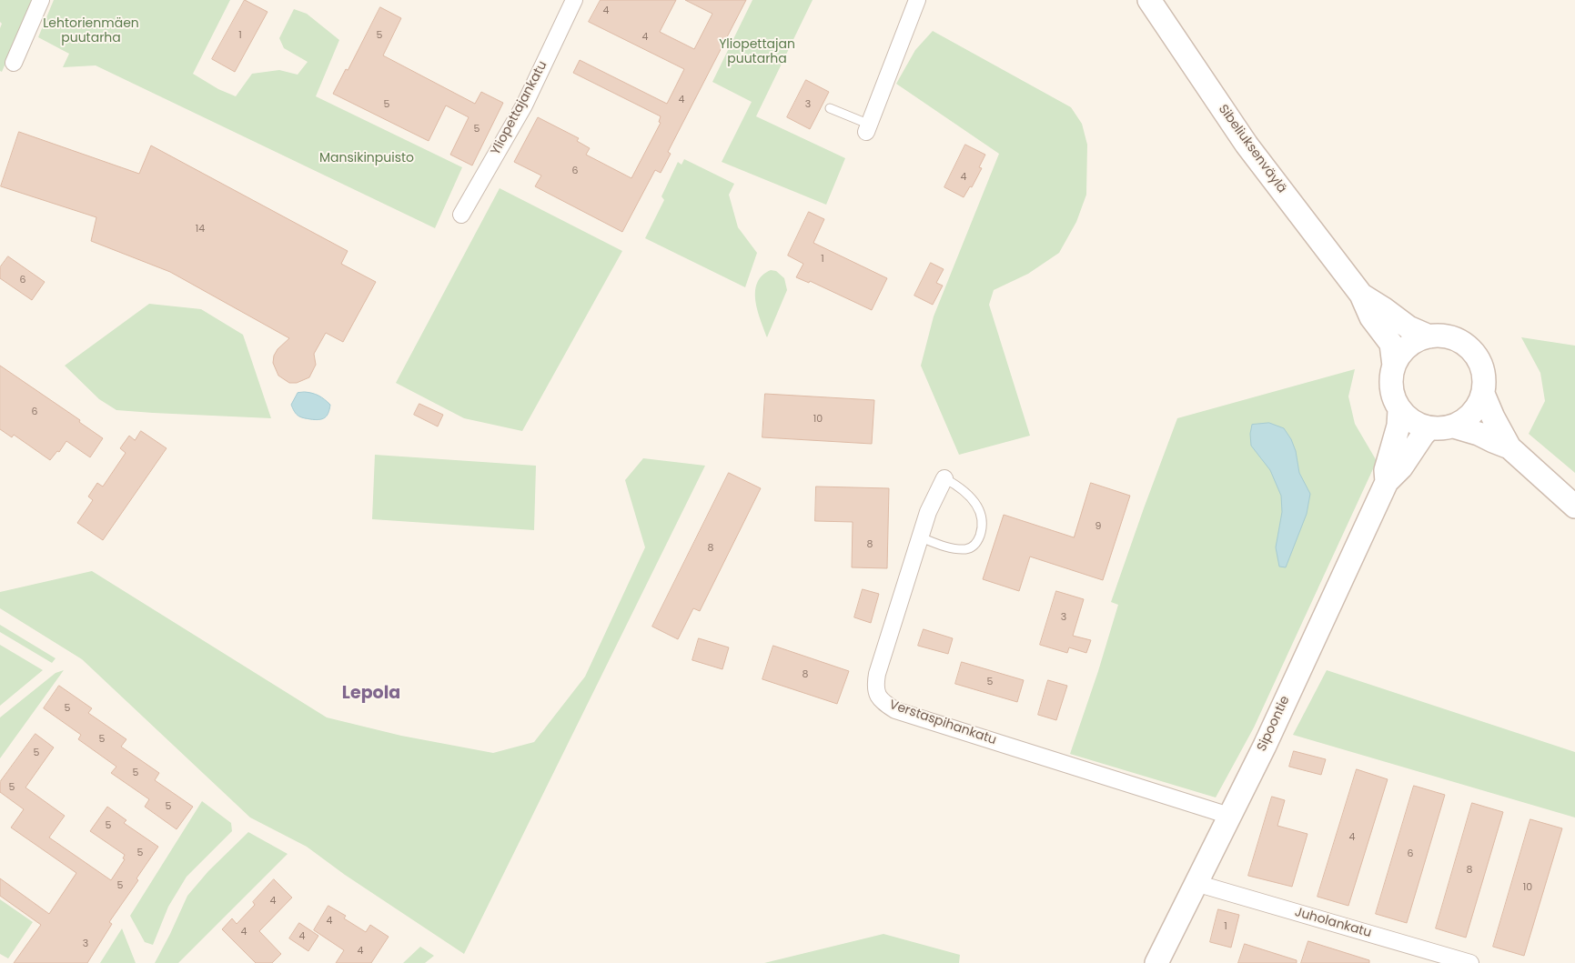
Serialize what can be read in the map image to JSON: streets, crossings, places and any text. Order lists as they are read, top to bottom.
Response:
{
  "streets": {
    "main road": ["Sibeliuksenväylä", "Sipoontie"],
    "street": ["Yliopettajankatu", "Verstaspihankatu", "Juholankatu"]
  },
  "crossings": [
    ["Sibeliuksenväylä", "Sipoontie"],
    ["Verstaspihankatu", "Sipoontie"],
    ["Sipoontie", "Juholankatu"]
  ],
  "districts": ["Lepola"],
  "parks": ["Lehtorienmäen puutarha", "Yliopettajan puutarha", "Mansikinpuisto"],
  "house_numbers": [
    "4",
    "1",
    "5",
    "4",
    "4",
    "5",
    "3",
    "5",
    "6",
    "4",
    "14",
    "1",
    "6",
    "6",
    "10",
    "9",
    "8",
    "8",
    "3",
    "8",
    "5",
    "5",
    "5",
    "5",
    "5",
    "5",
    "5",
    "5",
    "4",
    "5",
    "6",
    "8",
    "5",
    "10",
    "4",
    "4",
    "1",
    "4",
    "4",
    "3",
    "4"
  ]
}
